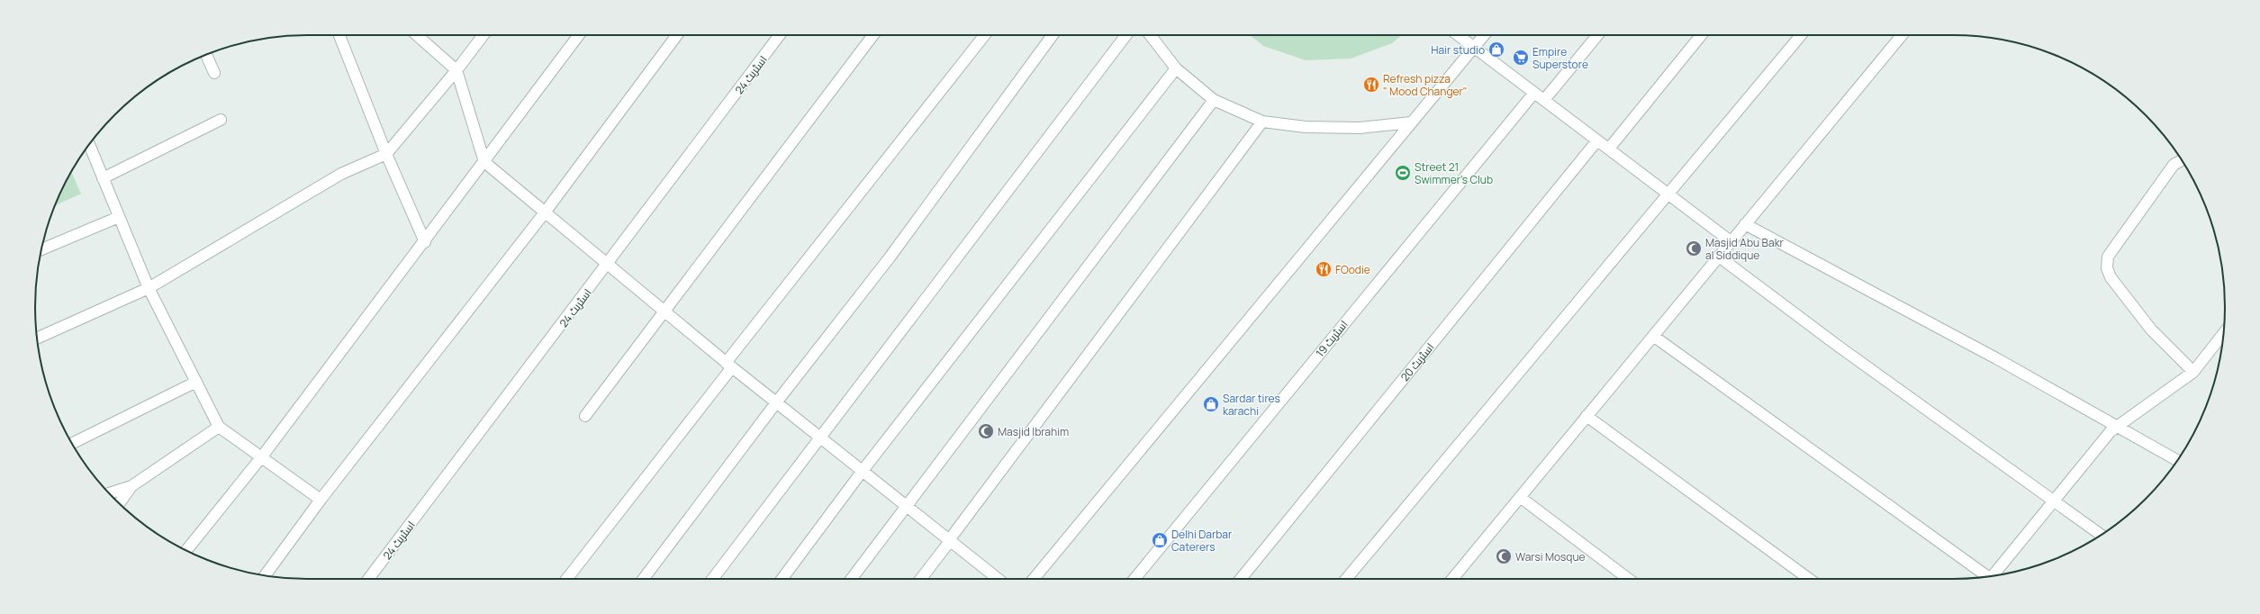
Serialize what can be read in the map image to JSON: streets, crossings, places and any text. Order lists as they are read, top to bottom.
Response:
{
  "streets": {
    "street": ["اسٹریٹ 24", "اسٹریٹ 19", "اسٹریٹ 20"]
  },
  "places": {
    "shop": ["Hair studio", "Sardar tires karachi", "Delhi Darbar Caterers"],
    "supermarket": ["Empire Superstore"],
    "restaurant": ["Refresh pizza \" Mood Changer\"", "FOodie"],
    "sports": ["Street 21 Swimmer's Club"],
    "mosque": ["Masjid Abu Bakr al Siddique", "Masjid Ibrahim", "Warsi Mosque"]
  }
}
